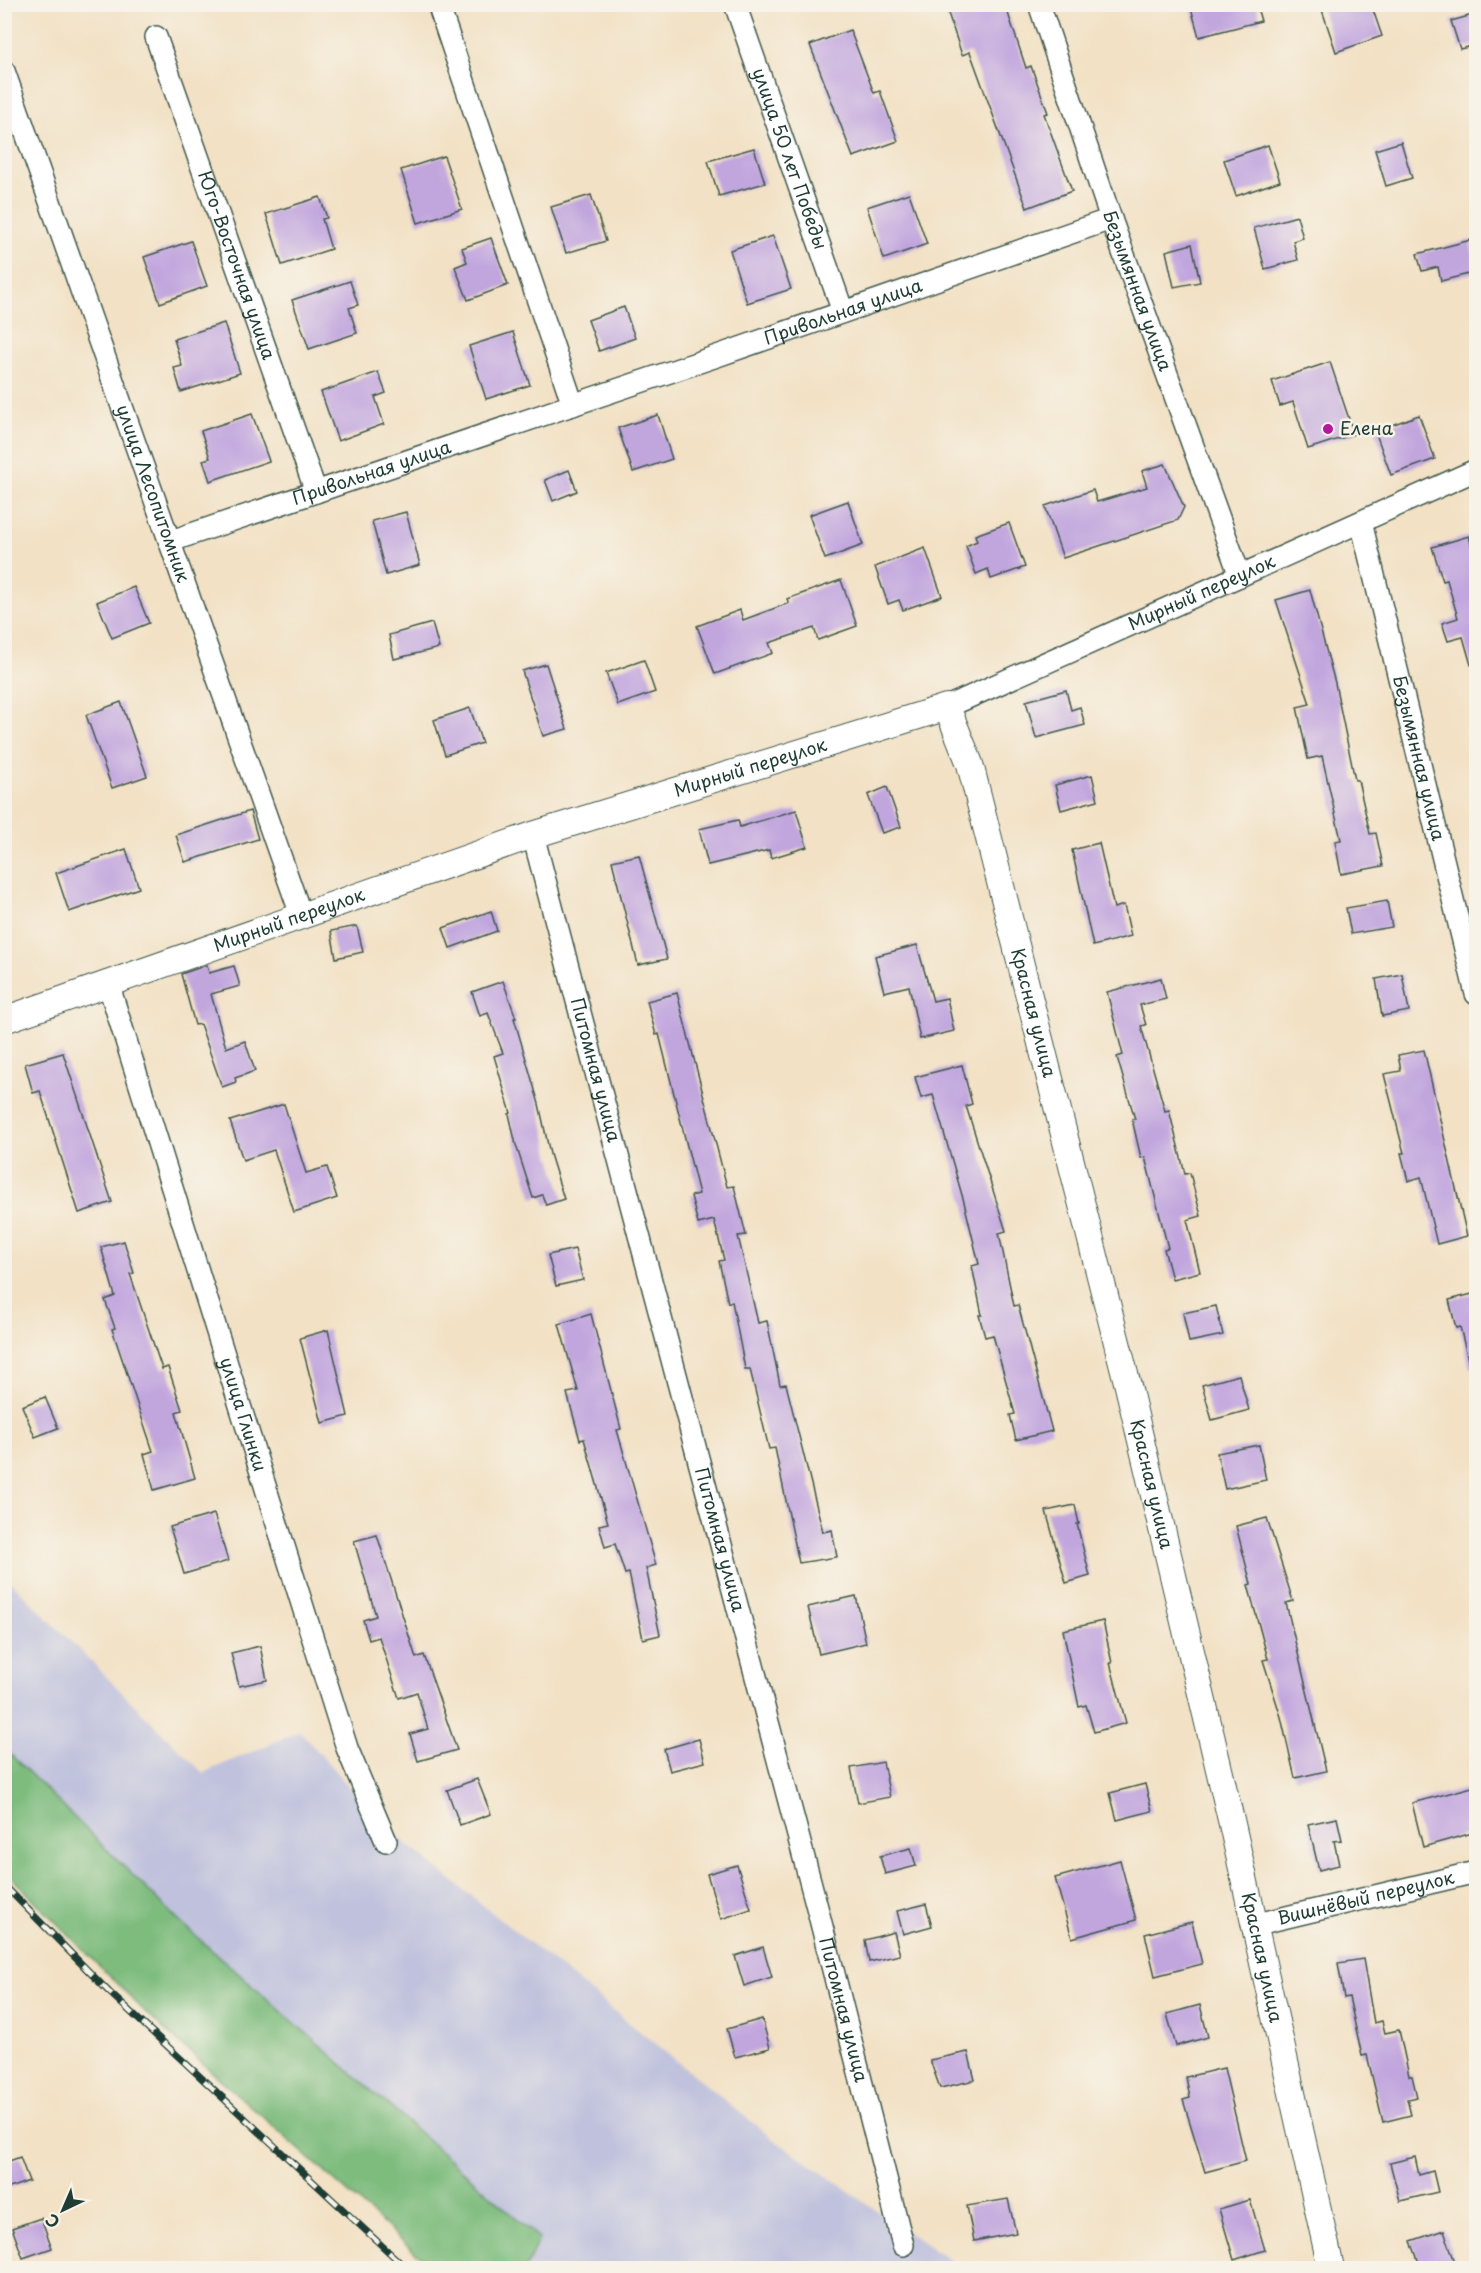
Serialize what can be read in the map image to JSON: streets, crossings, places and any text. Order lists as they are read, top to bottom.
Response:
{
  "streets": {
    "street": [
      "улица 50 лет Победы",
      "Юго-Восточная улица",
      "Безымянная улица",
      "Привольная улица",
      "улица Лесопитомник",
      "Мирный переулок",
      "Красная улица",
      "Питомная улица",
      "улица Глинки",
      "Вишнёвый переулок"
    ]
  },
  "crossings": [
    ["улица 50 лет Победы", "Привольная улица"],
    ["Юго-Восточная улица", "Привольная улица"],
    ["Безымянная улица", "Привольная улица"],
    ["Безымянная улица", "Мирный переулок"],
    ["Привольная улица", "улица Лесопитомник"],
    ["улица Лесопитомник", "Мирный переулок"],
    ["Мирный переулок", "Красная улица"],
    ["Мирный переулок", "Питомная улица"],
    ["Мирный переулок", "улица Глинки"],
    ["Красная улица", "Вишнёвый переулок"]
  ],
  "places": ["Елена"],
  "north": "bottom left"
}
